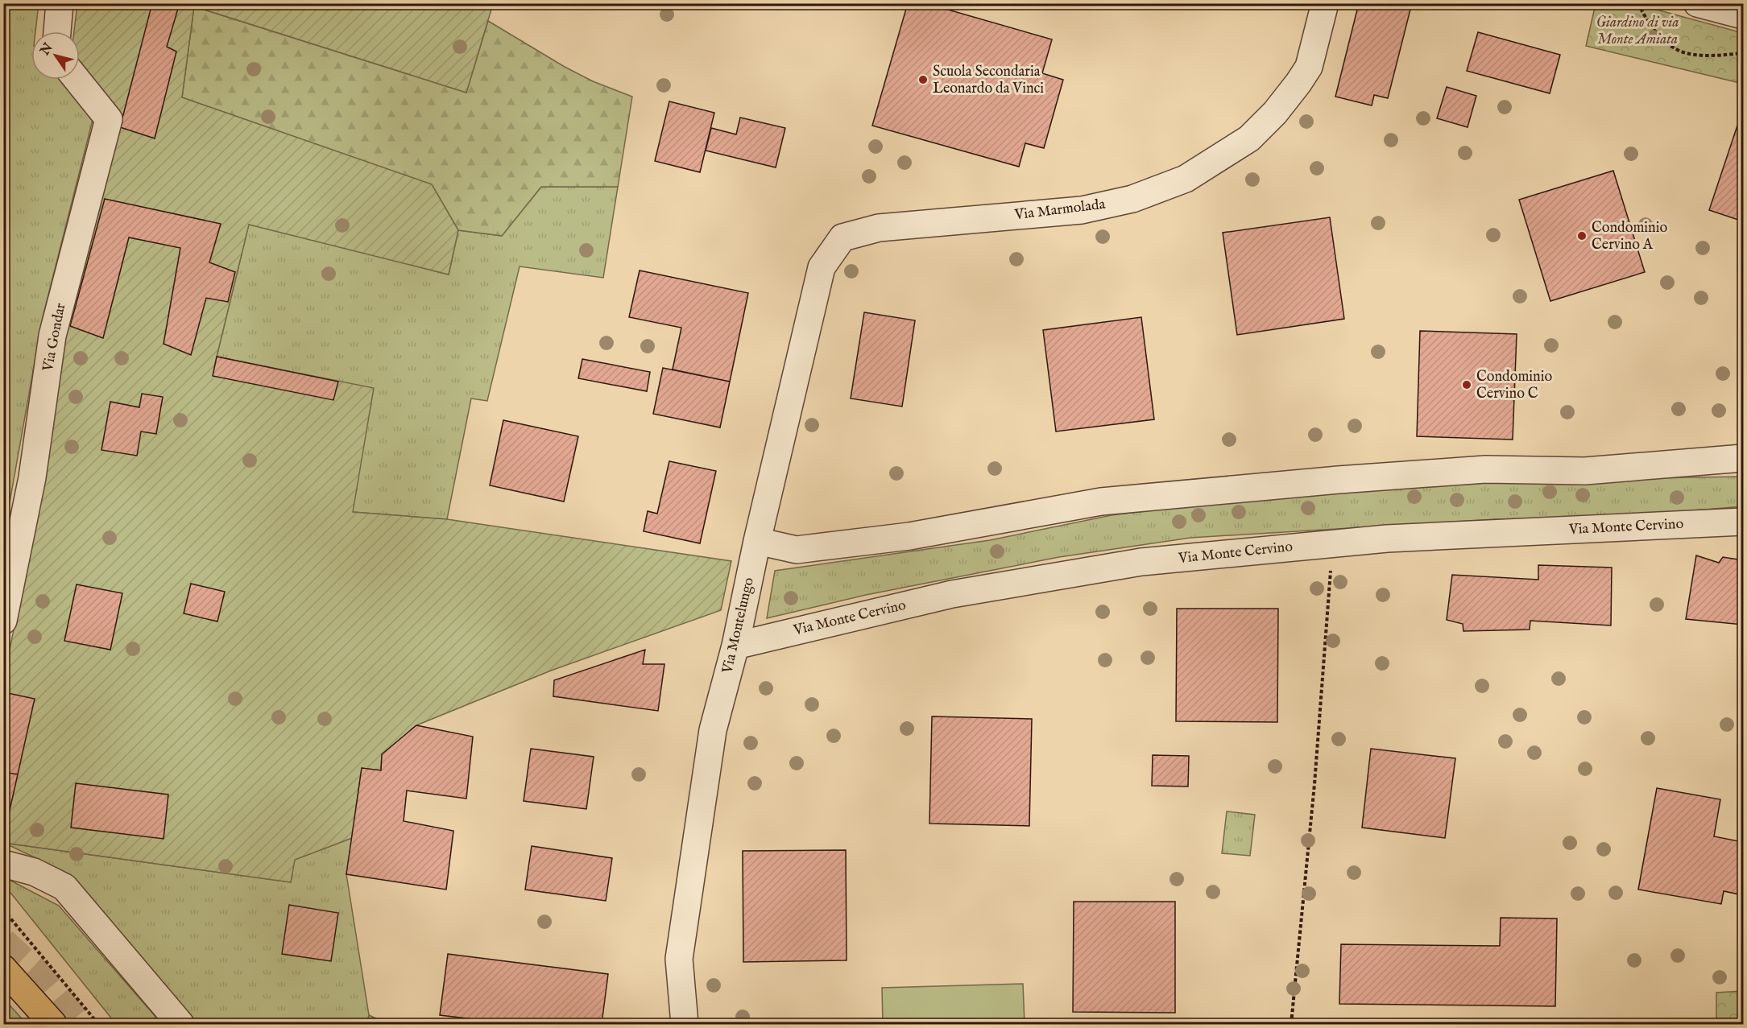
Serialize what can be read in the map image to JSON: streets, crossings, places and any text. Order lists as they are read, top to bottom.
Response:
{
  "streets": {
    "street": [
      "Via Marmolada",
      "Via Gondar",
      "Via Monte Cervino",
      "Via Montelungo"
    ]
  },
  "crossings": [
    ["Via Marmolada", "Via Montelungo"],
    ["Via Monte Cervino", "Via Montelungo"]
  ],
  "parks": ["Giardino di via Monte Amiata"],
  "places": ["Scuola Secondaria Leonardo da Vinci", "Condominio Cervino A", "Condominio Cervino C"],
  "north": "top left"
}
